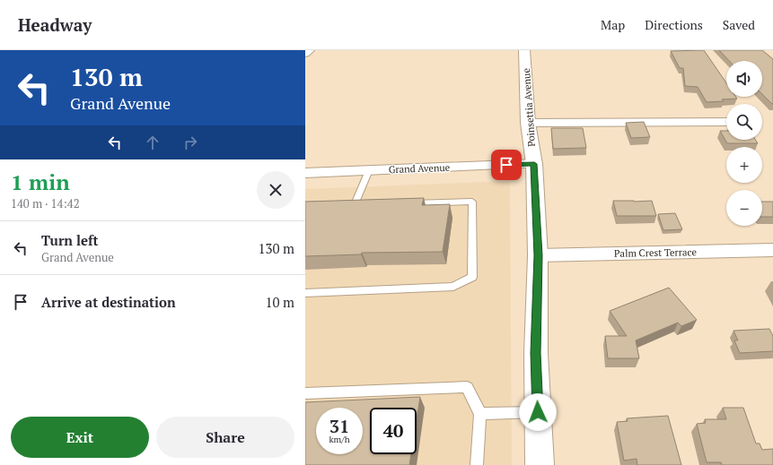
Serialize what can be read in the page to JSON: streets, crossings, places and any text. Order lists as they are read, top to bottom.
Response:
{
  "streets": {
    "street": ["Poinsettia Avenue", "Grand Avenue", "Palm Crest Terrace"]
  },
  "crossings": [
    ["Poinsettia Avenue", "Grand Avenue"],
    ["Poinsettia Avenue", "Palm Crest Terrace"]
  ],
  "page": {
    "header": "Headway",
    "nav": ["Map", "Directions", "Saved"],
    "turn": ["130 m", "Grand Avenue"],
    "map_buttons": ["+", "−"],
    "heading": ["1 min", "140 m · 14:42"],
    "list": [
      {
        "name": "Turn left",
        "note": "Grand Avenue",
        "value": "130 m"
      },
      {
        "name": "Arrive at destination",
        "value": "10 m"
      }
    ],
    "speed": "31 km/h",
    "limit": "40",
    "buttons": ["Exit", "Share"]
  }
}
